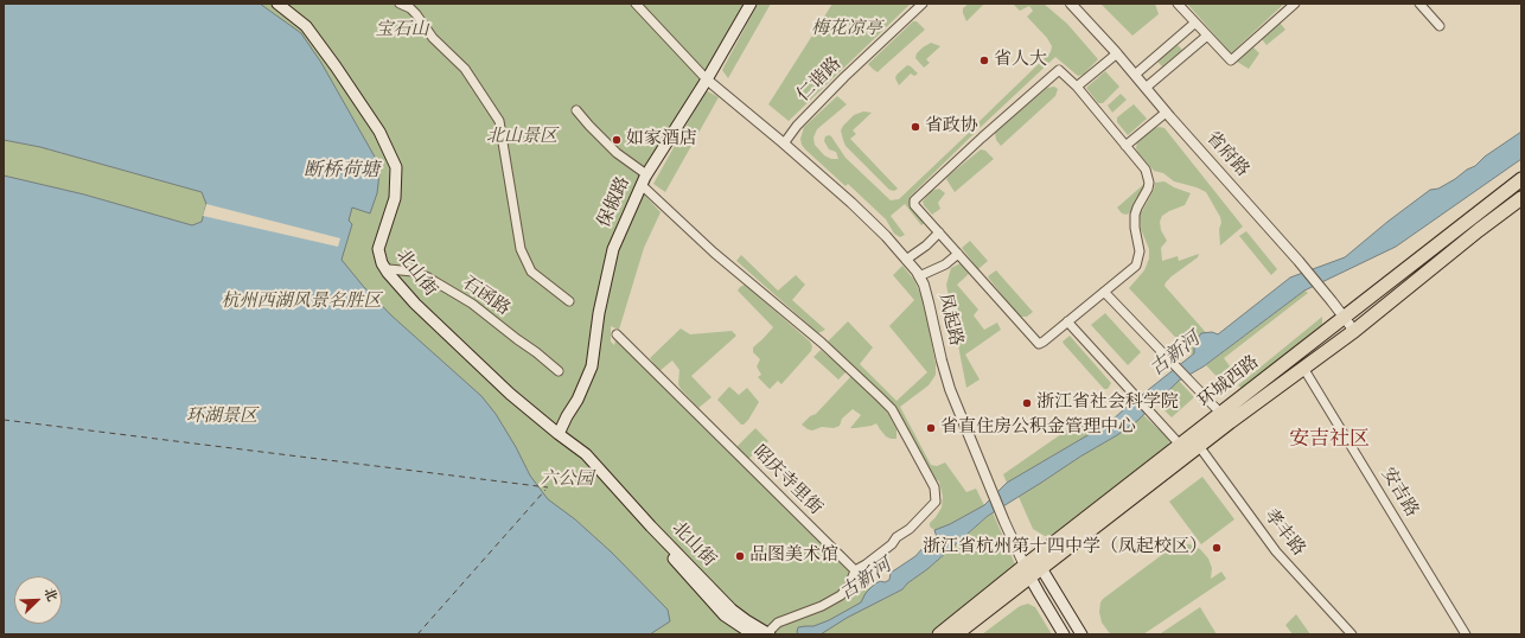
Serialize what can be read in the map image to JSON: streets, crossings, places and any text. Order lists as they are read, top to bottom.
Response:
{
  "streets": {
    "main road": [
      "保俶路",
      "北山街",
      "凤起路",
      "环城西路"
    ],
    "street": [
      "仁谐路",
      "省府路",
      "石函路",
      "昭庆寺里街",
      "安吉路",
      "孝丰路"
    ]
  },
  "crossings": [
    ["仁谐路", "凤起路"],
    ["省府路", "环城西路"],
    ["保俶路", "北山街"],
    ["保俶路", "凤起路"],
    ["北山街", "石函路"],
    ["凤起路", "环城西路"],
    ["环城西路", "安吉路"],
    ["环城西路", "孝丰路"]
  ],
  "districts": ["安吉社区"],
  "water": ["断桥荷塘", "古新河"],
  "parks": [
    "梅花凉亭",
    "宝石山",
    "北山景区",
    "杭州西湖风景名胜区",
    "环湖景区",
    "六公园"
  ],
  "places": [
    "省人大",
    "省政协",
    "如家酒店",
    "浙江省社会科学院",
    "省直住房公积金管理中心",
    "浙江省杭州第十四中学（凤起校区）",
    "品图美术馆"
  ],
  "north": "top right"
}
